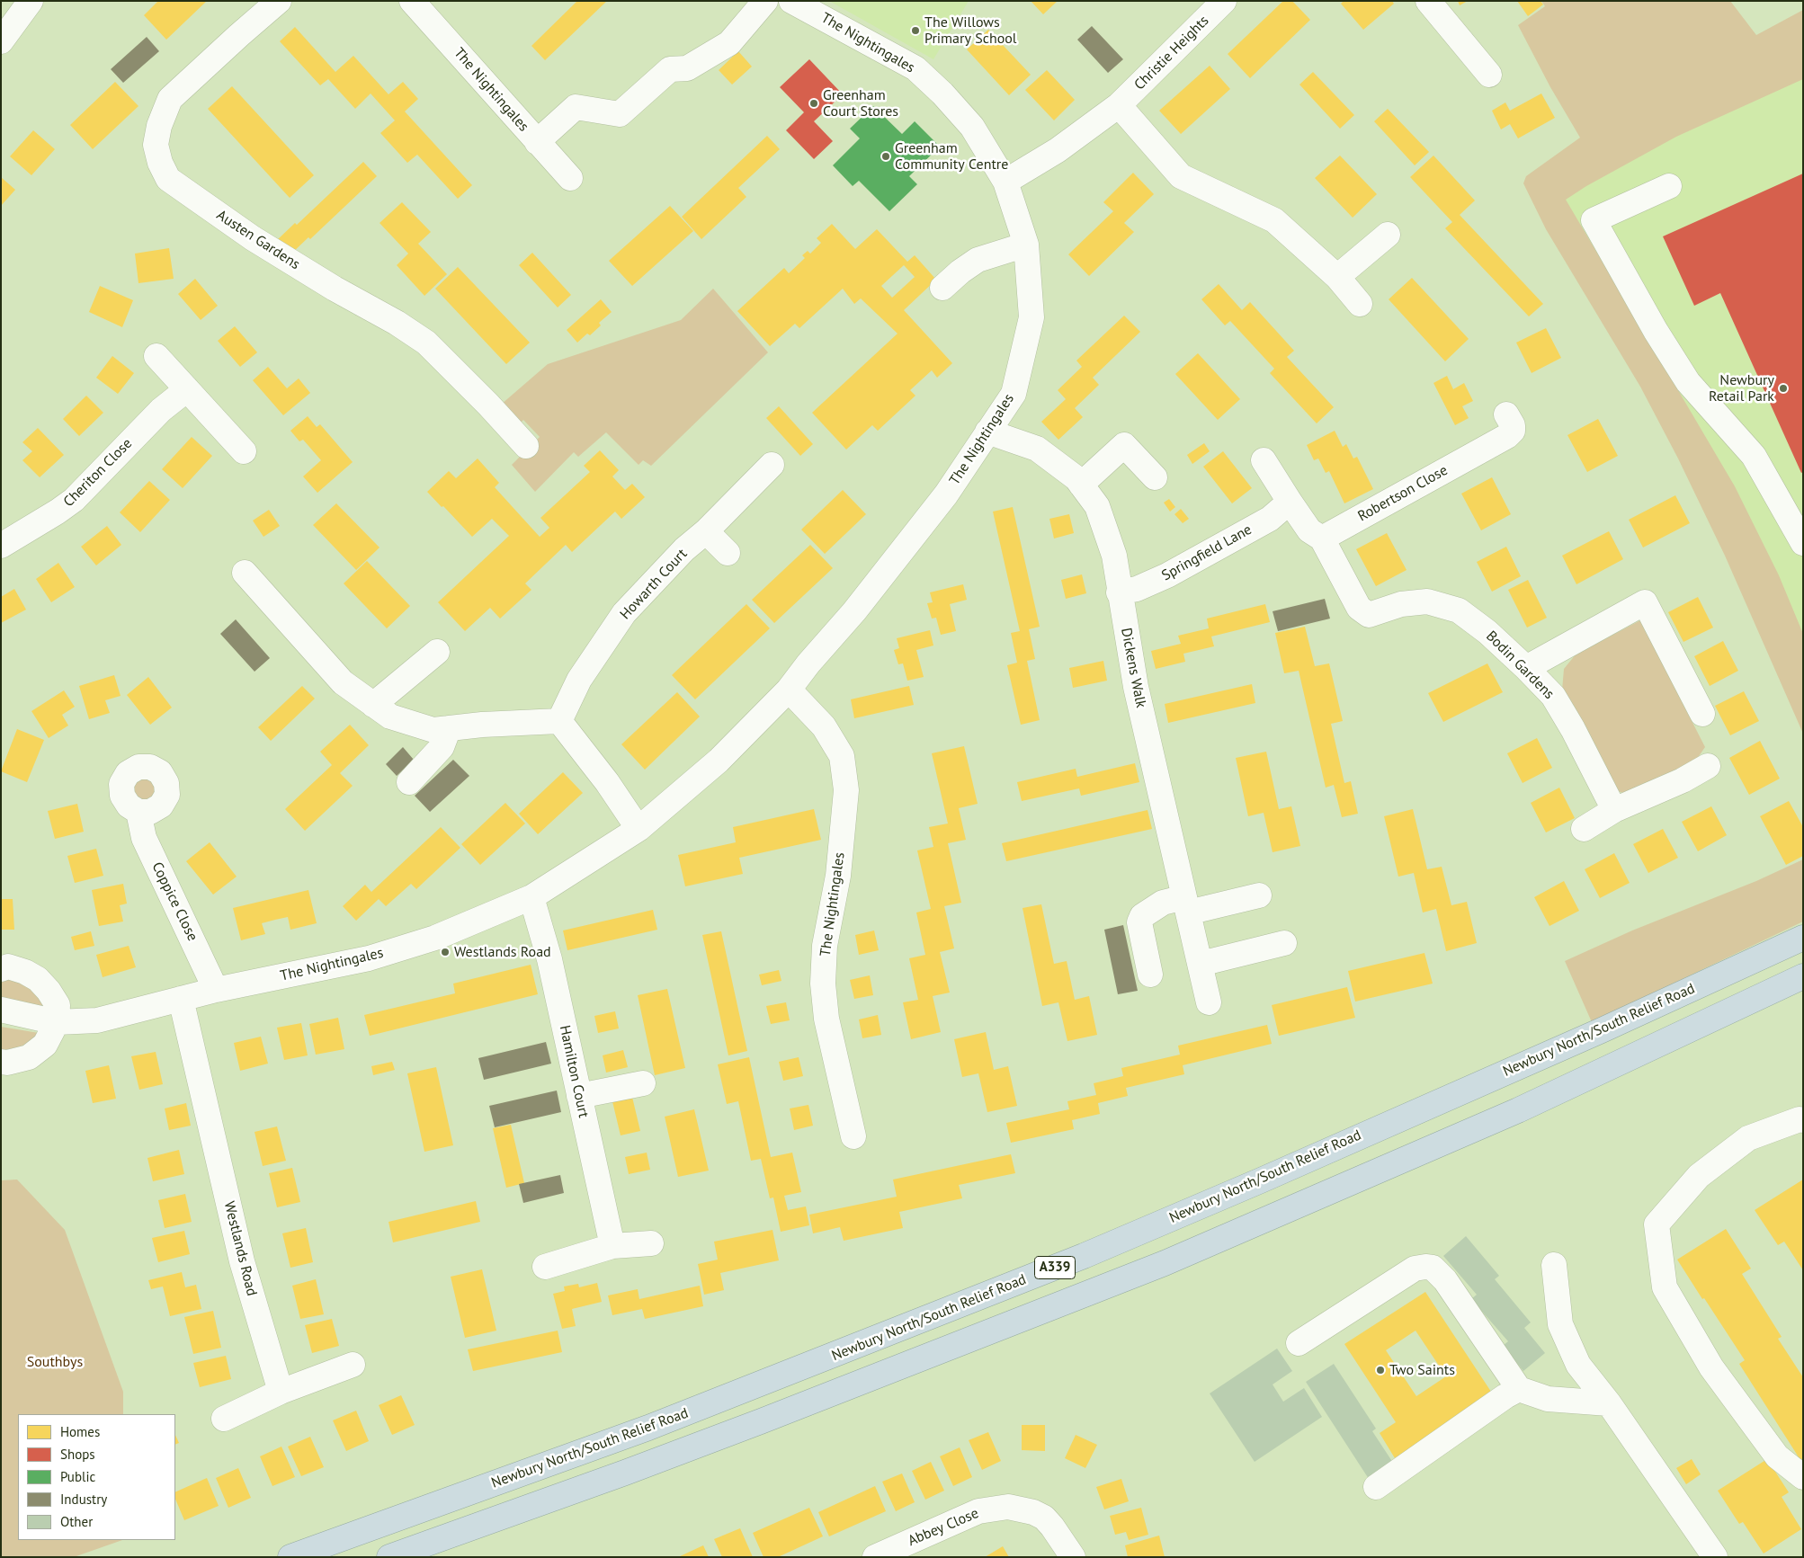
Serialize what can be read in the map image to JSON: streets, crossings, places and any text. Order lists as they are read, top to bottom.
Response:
{
  "streets": {
    "highway": ["Newbury North/South Relief Road", "A339"],
    "street": [
      "The Nightingales",
      "Christie Heights",
      "Austen Gardens",
      "Cheriton Close",
      "Robertson Close",
      "Springfield Lane",
      "Howarth Court",
      "Bodin Gardens",
      "Dickens Walk",
      "Coppice Close",
      "Hamilton Court",
      "Westlands Road",
      "Abbey Close"
    ]
  },
  "crossings": [
    ["The Nightingales", "Christie Heights"],
    ["The Nightingales", "Dickens Walk"],
    ["The Nightingales", "Coppice Close"],
    ["The Nightingales", "Hamilton Court"],
    ["The Nightingales", "Westlands Road"],
    ["Robertson Close", "Bodin Gardens"],
    ["Springfield Lane", "Dickens Walk"]
  ],
  "parks": ["Southbys"],
  "places": [
    "The Willows Primary School",
    "Greenham Court Stores",
    "Greenham Community Centre",
    "Newbury Retail Park",
    "Westlands Road",
    "Two Saints"
  ],
  "legend": [
    "Homes",
    "Shops",
    "Public",
    "Industry",
    "Other"
  ]
}
